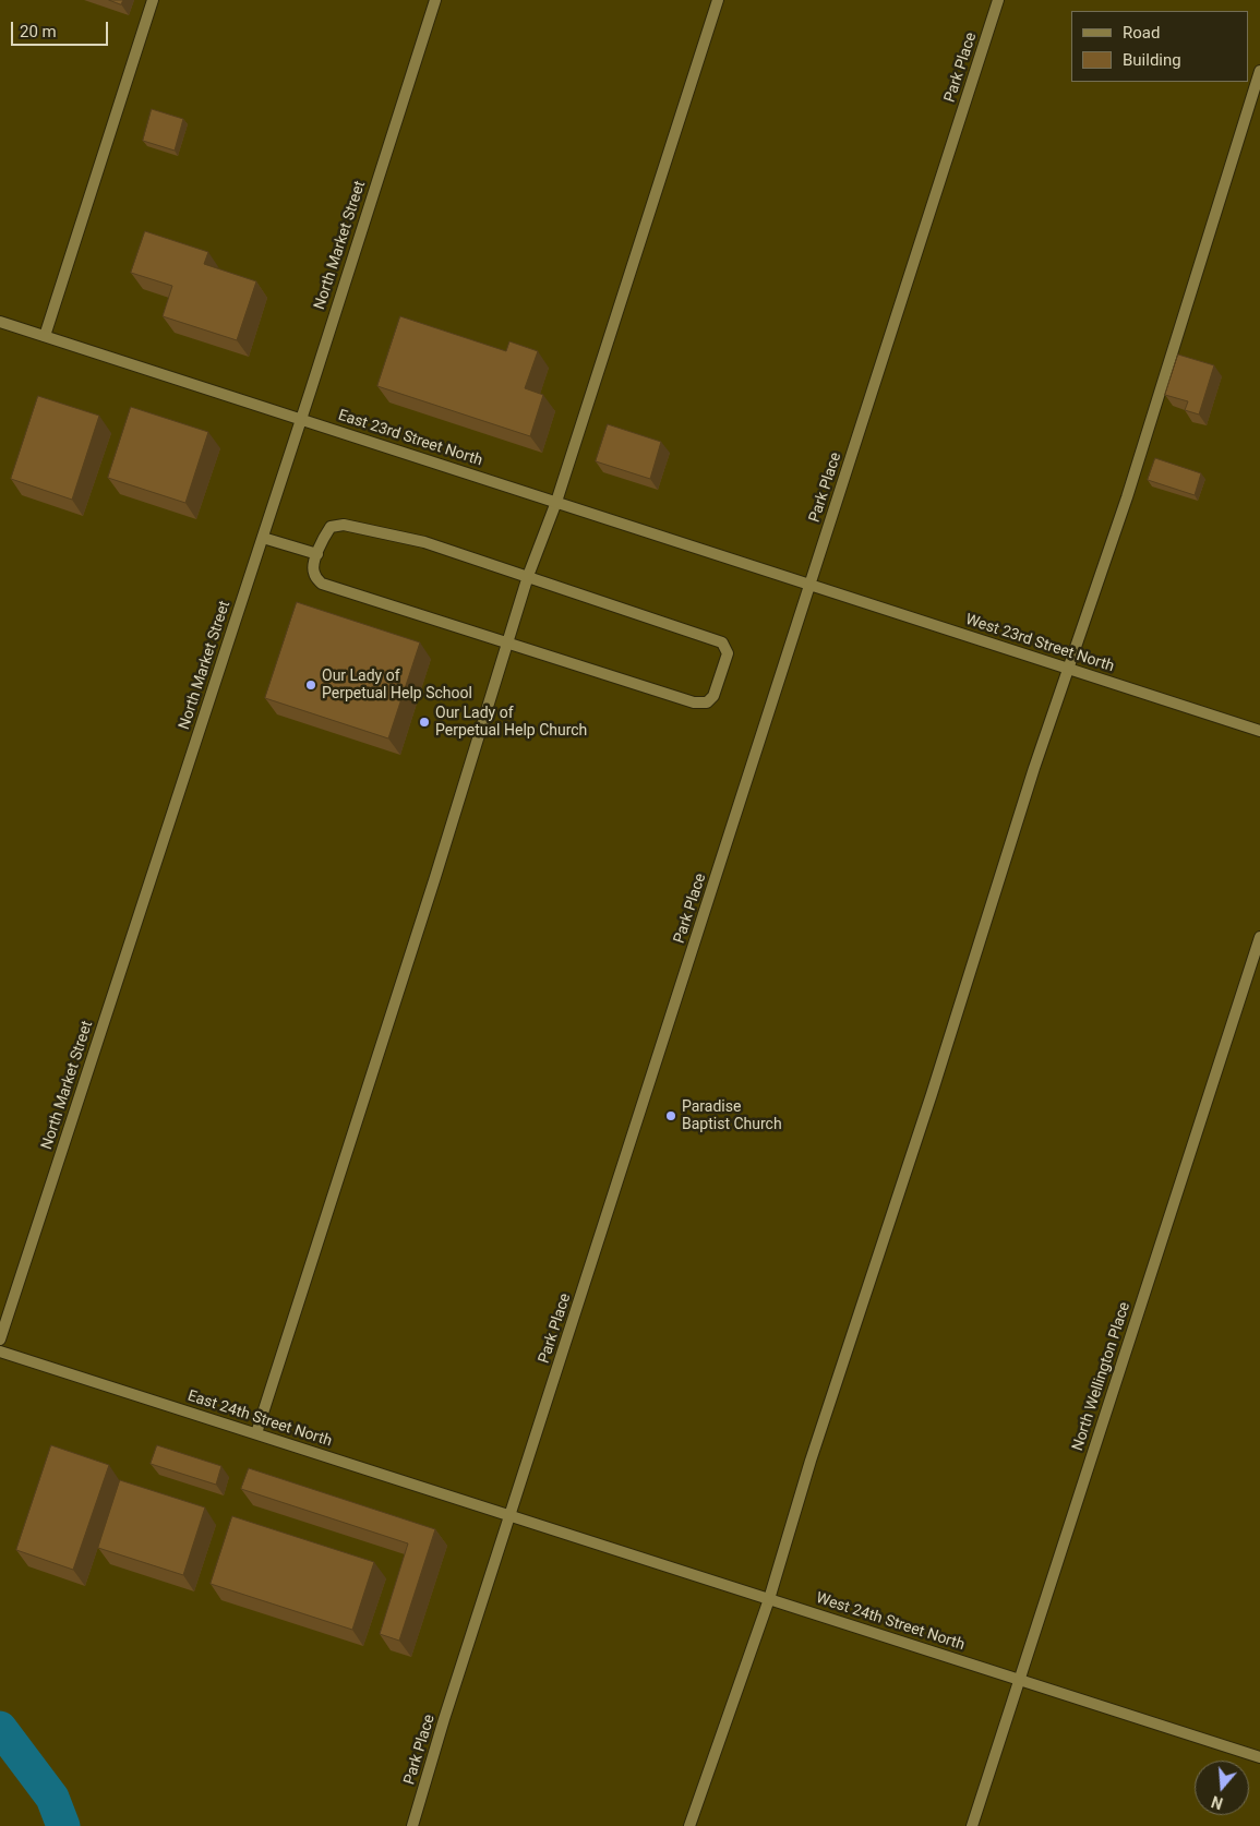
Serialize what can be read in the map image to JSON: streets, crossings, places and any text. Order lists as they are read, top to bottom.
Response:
{
  "streets": {
    "street": [
      "Park Place",
      "North Market Street",
      "East 23rd Street North",
      "West 23rd Street North",
      "North Wellington Place",
      "East 24th Street North",
      "West 24th Street North"
    ]
  },
  "crossings": [
    ["Park Place", "East 23rd Street North"],
    ["Park Place", "West 23rd Street North"],
    ["Park Place", "East 24th Street North"],
    ["Park Place", "West 24th Street North"],
    ["North Market Street", "East 23rd Street North"],
    ["East 23rd Street North", "West 23rd Street North"],
    ["North Wellington Place", "West 24th Street North"],
    ["East 24th Street North", "West 24th Street North"]
  ],
  "places": ["Our Lady of Perpetual Help School", "Our Lady of Perpetual Help Church", "Paradise Baptist Church"],
  "legend": ["Road", "Building"],
  "scale_bar": "20 m",
  "north": "bottom"
}
